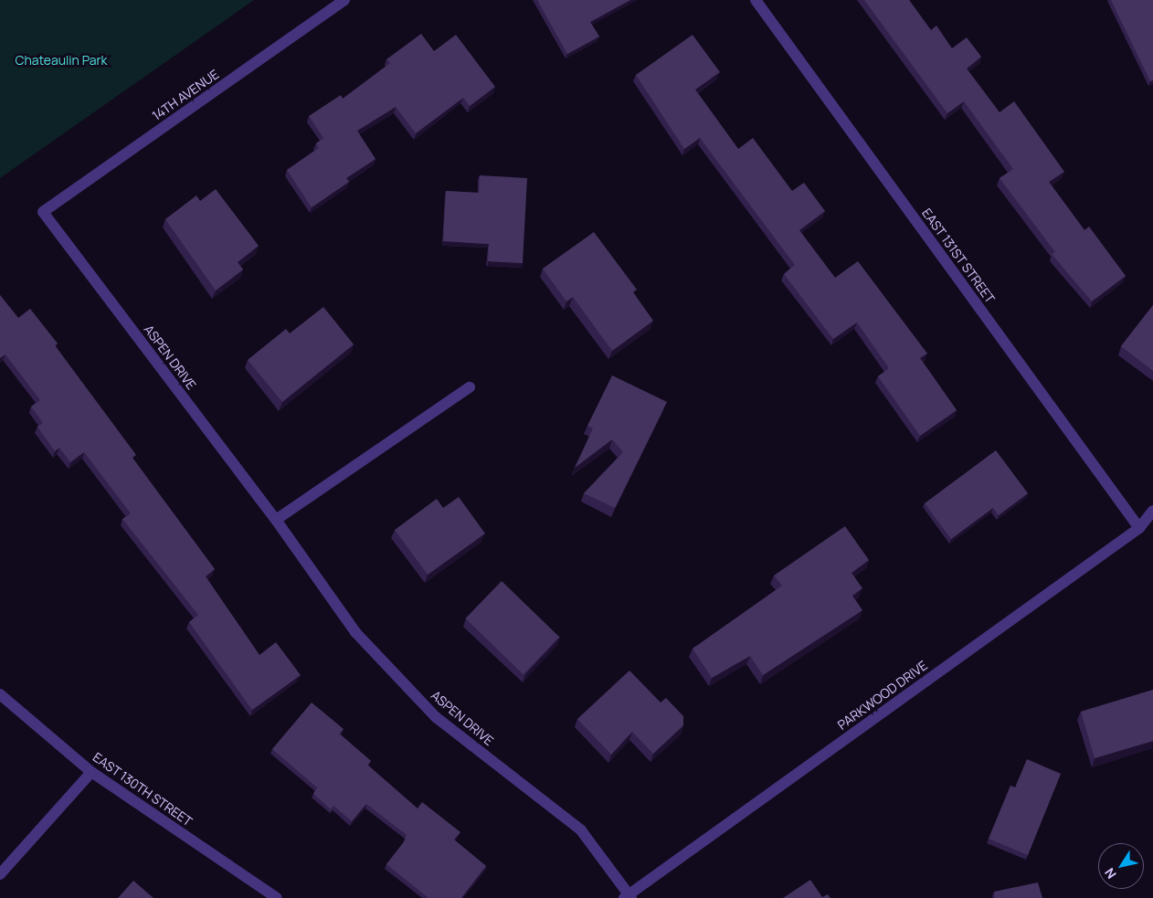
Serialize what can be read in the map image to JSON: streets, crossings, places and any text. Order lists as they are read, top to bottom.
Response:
{
  "streets": {
    "street": [
      "14TH AVENUE",
      "EAST 131ST STREET",
      "ASPEN DRIVE",
      "PARKWOOD DRIVE",
      "EAST 130TH STREET"
    ]
  },
  "crossings": [
    ["14TH AVENUE", "ASPEN DRIVE"],
    ["EAST 131ST STREET", "PARKWOOD DRIVE"],
    ["ASPEN DRIVE", "PARKWOOD DRIVE"]
  ],
  "parks": ["Chateaulin Park"],
  "north": "bottom left"
}
